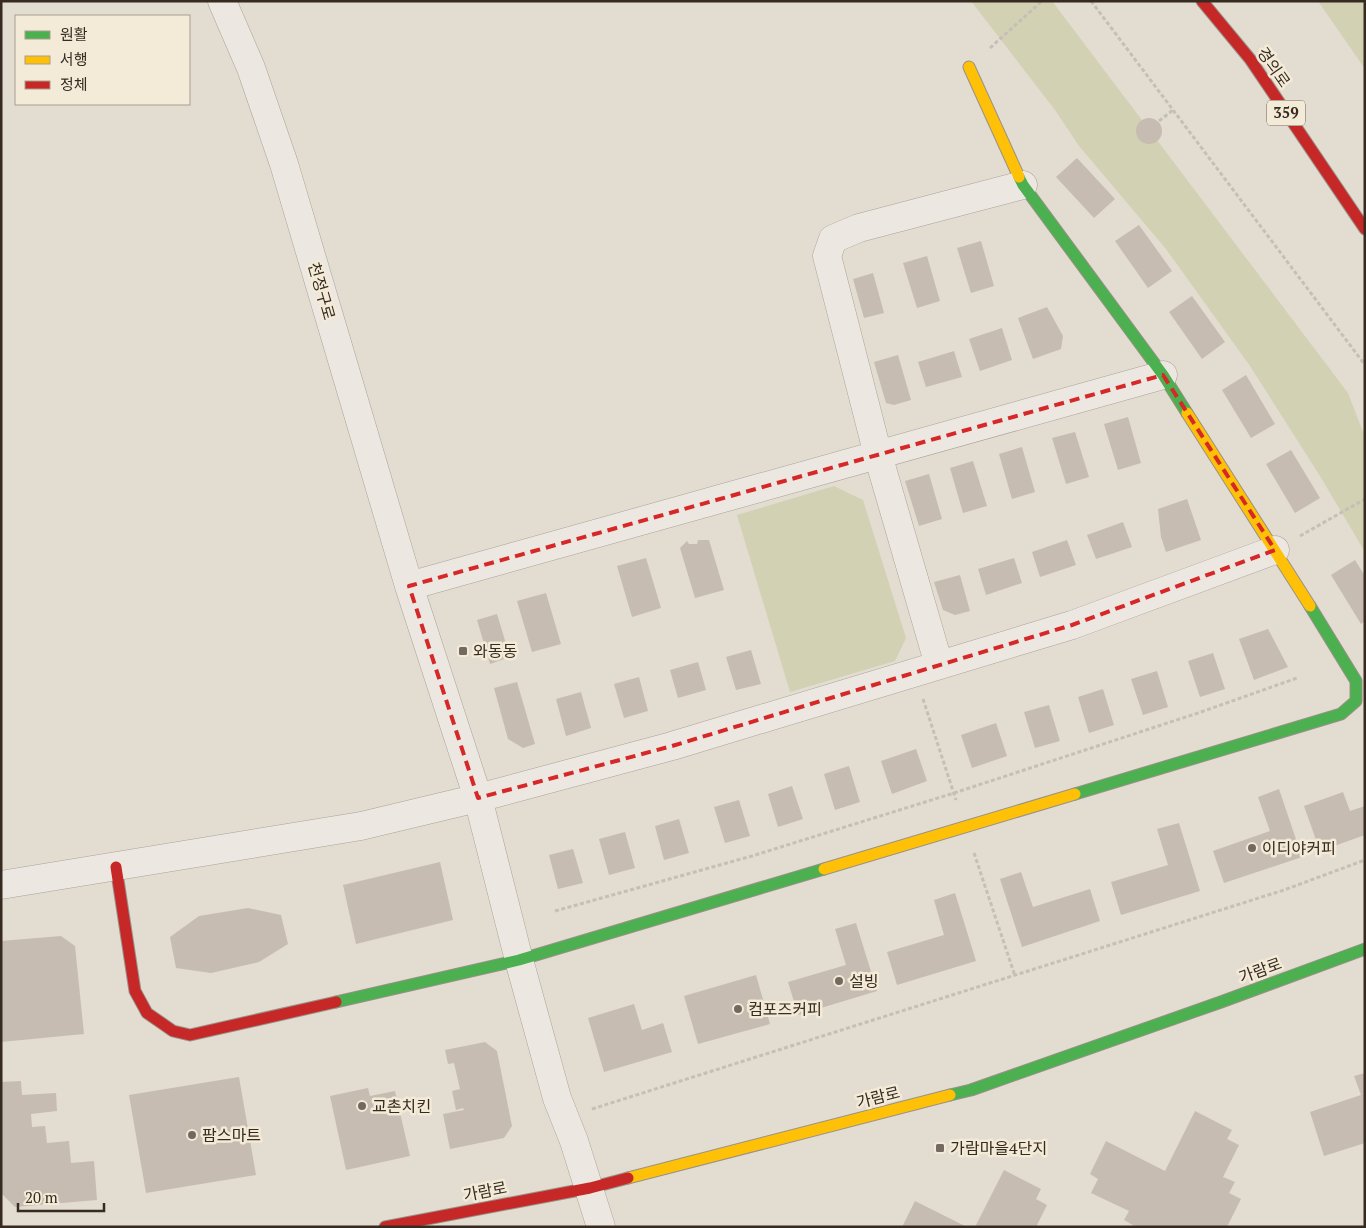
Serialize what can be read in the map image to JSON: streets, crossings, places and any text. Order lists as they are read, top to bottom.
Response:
{
  "streets": {
    "street": [
      "경의로",
      "359",
      "천정구로",
      "가람로"
    ]
  },
  "crossings": [
    ["천정구로", "가람로"]
  ],
  "places": {
    "transit": ["와동동", "가람마을4단지"],
    "other": [
      "이디야커피",
      "설빙",
      "컴포즈커피",
      "교촌치킨",
      "팜스마트"
    ]
  },
  "legend": ["원활", "서행", "정체"],
  "scale_bar": "20 m"
}
